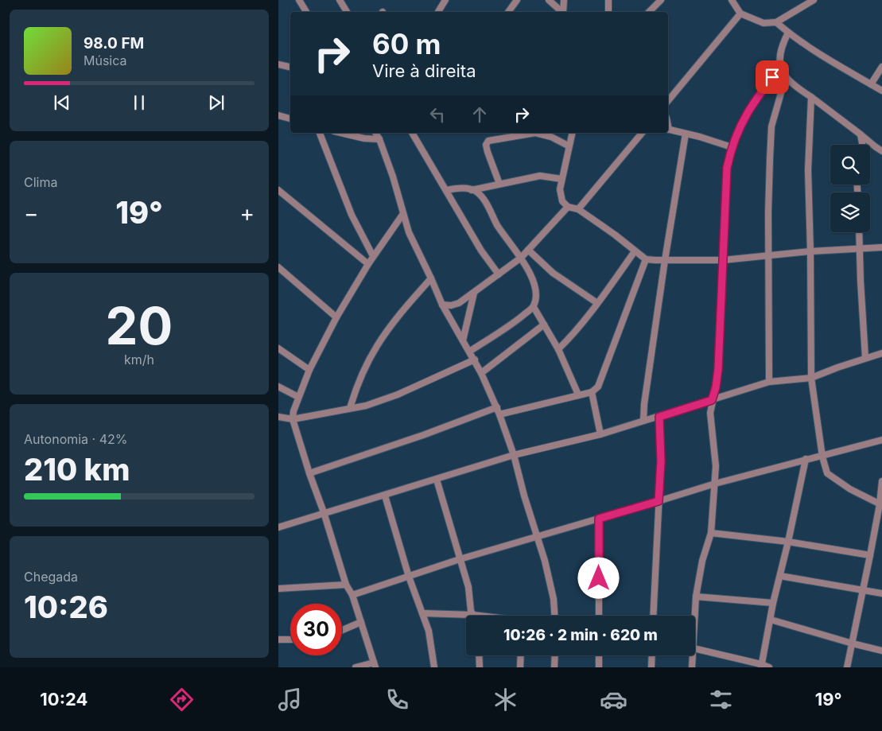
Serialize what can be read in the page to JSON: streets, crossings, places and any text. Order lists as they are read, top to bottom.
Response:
{
  "page": {
    "turn": ["60 m", "Vire à direita"],
    "song": ["98.0 FM", "Música"],
    "tile": [
      "Clima",
      ["20", "km/h"],
      ["Autonomia · 42%", "210 km"],
      ["Chegada", "10:26"]
    ],
    "heat": ["−", "19°", "+"],
    "limit": "30",
    "trip": "10:26 · 2 min · 620 m",
    "tabs": ["10:24", "19°"]
  }
}
